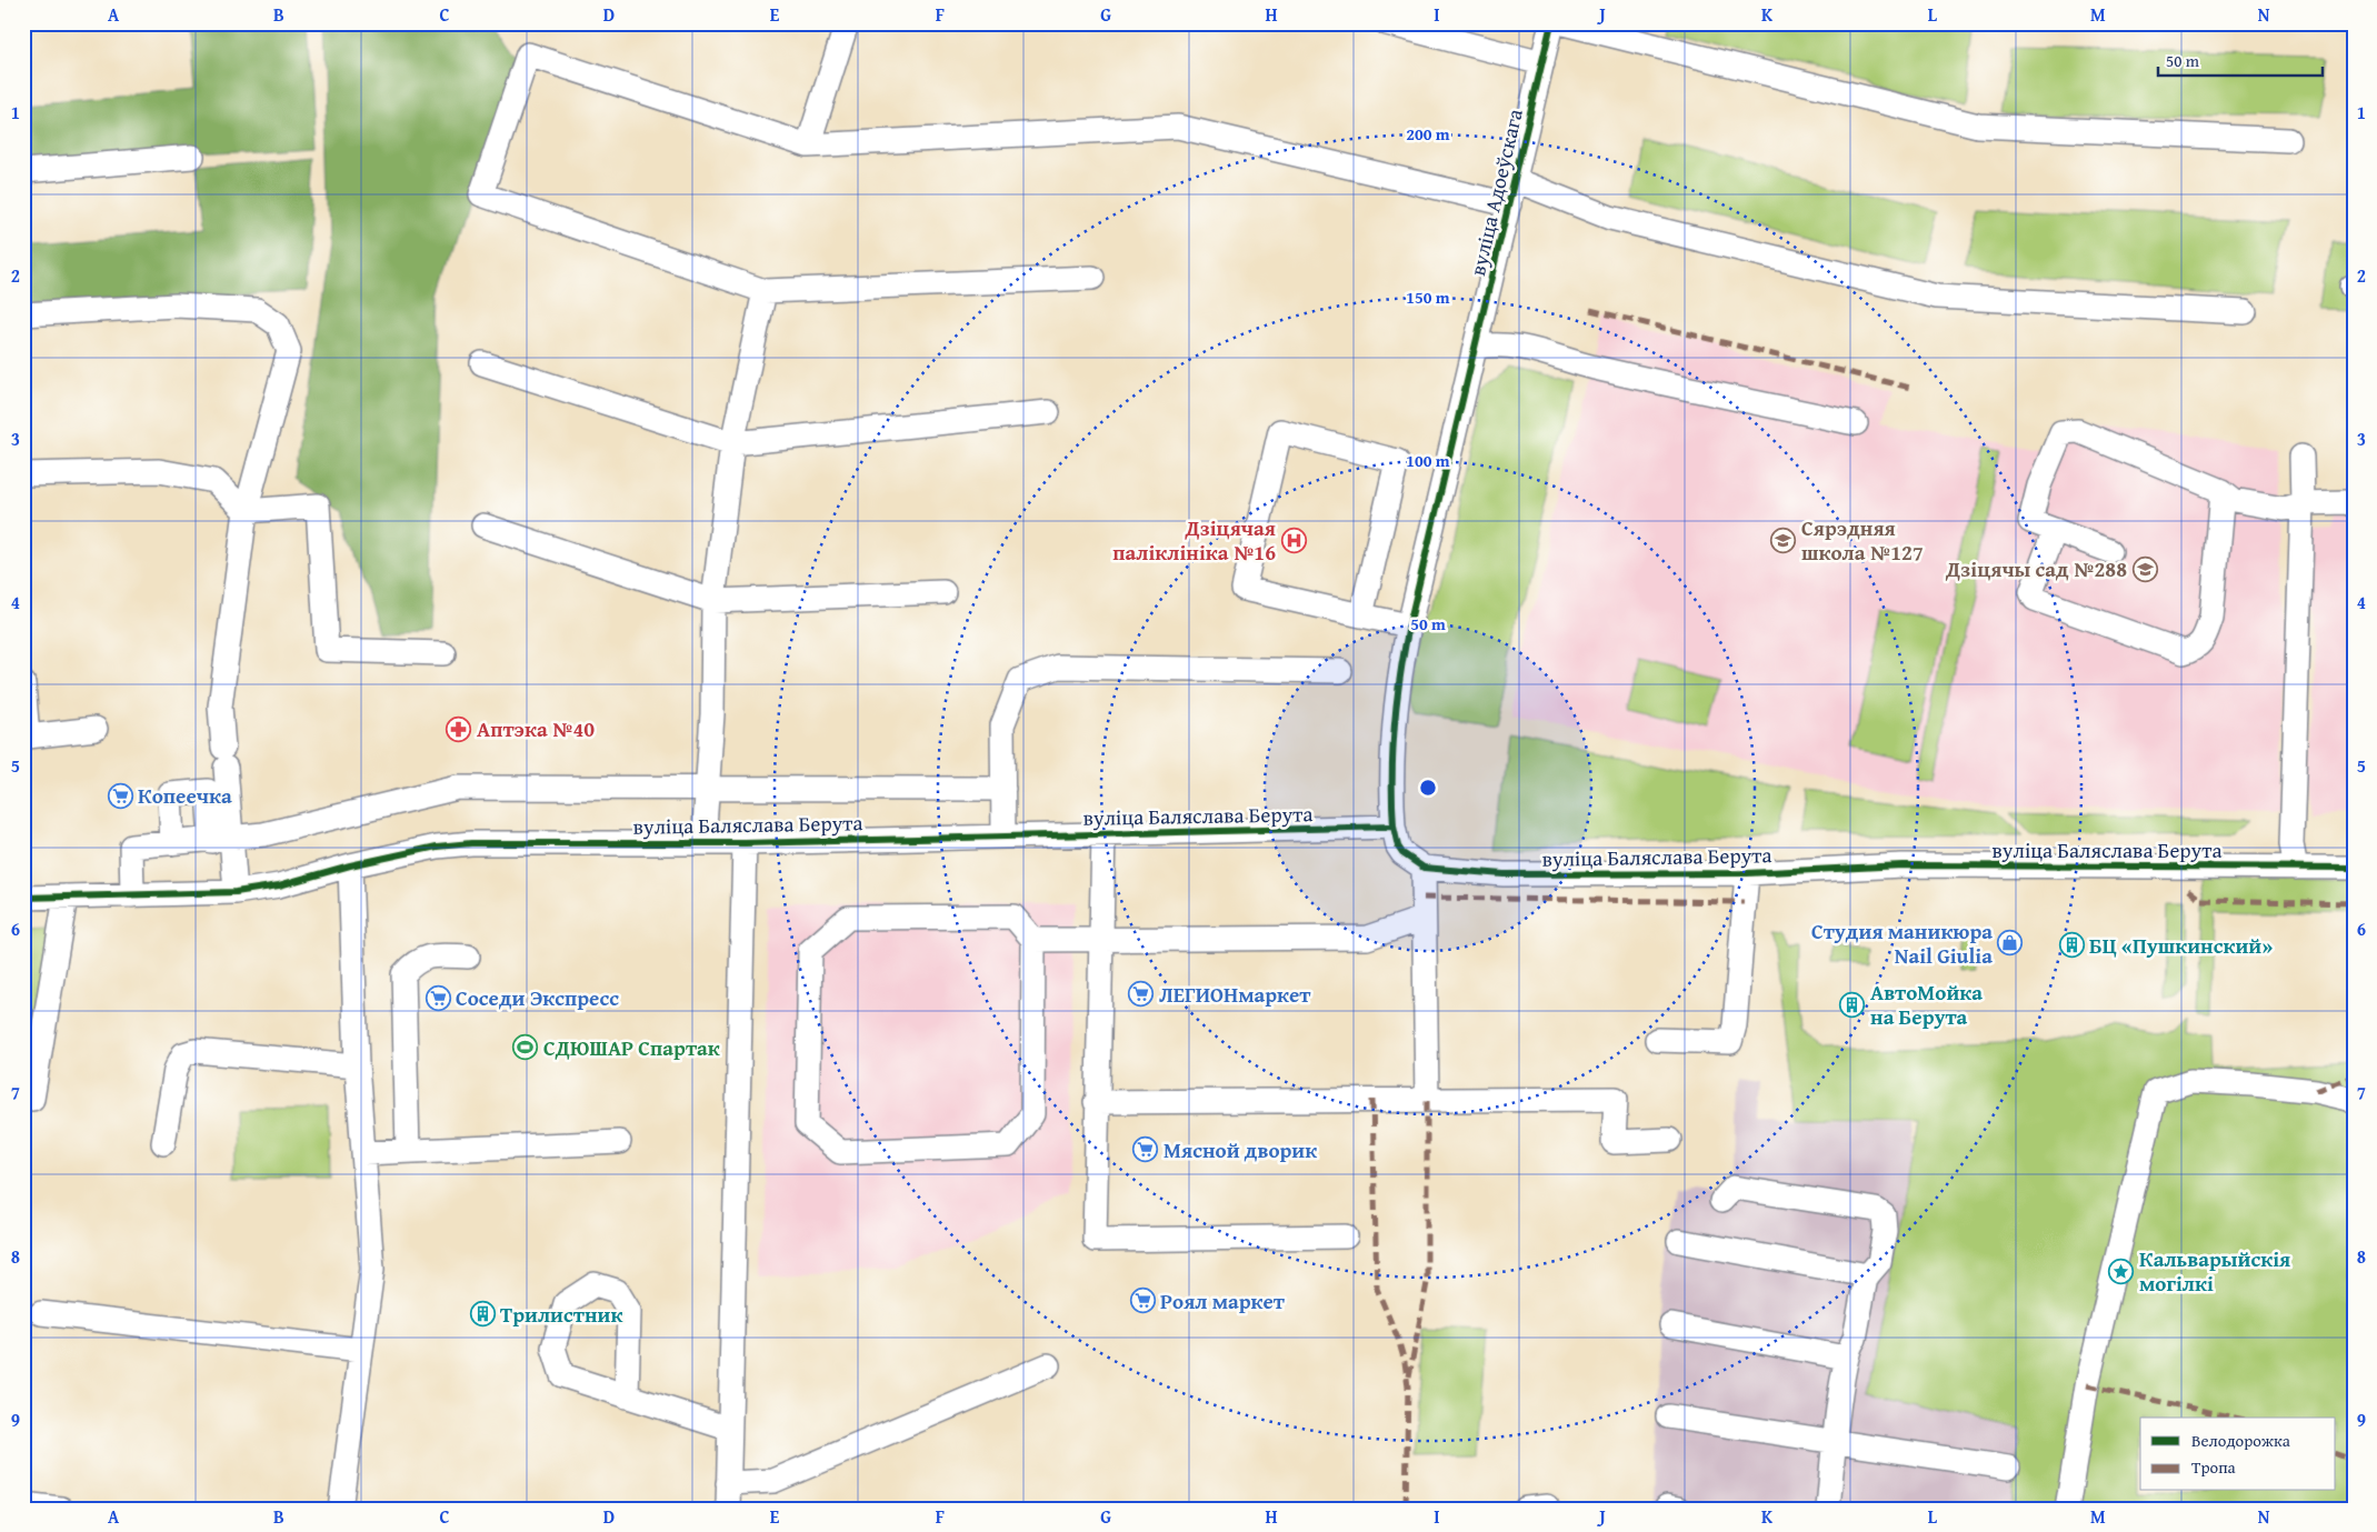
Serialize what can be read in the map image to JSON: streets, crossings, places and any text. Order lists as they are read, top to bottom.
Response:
{
  "streets": {
    "street": ["вуліца Адоеўскага", "вуліца Баляслава Берута"]
  },
  "crossings": [
    ["вуліца Адоеўскага", "вуліца Баляслава Берута"]
  ],
  "places": {
    "hospital": ["Дзіцячая паліклініка №16"],
    "school or university": ["Сярэдняя школа №127", "Дзіцячы сад №288"],
    "pharmacy": ["Аптэка №40"],
    "supermarket": [
      "Копеечка",
      "ЛЕГИОНмаркет",
      "Соседи Экспресс",
      "Мясной дворик",
      "Роял маркет"
    ],
    "shop": ["Студия маникюра Nail Giulia"],
    "building": ["БЦ «Пушкинский»", "АвтоМойка на Берута", "Трилистник"],
    "sports": ["СДЮШАР Спартак"],
    "place": ["Кальварыйскія могілкі"]
  },
  "legend": ["Велодорожка", "Тропа"],
  "scale_bar": "50 m",
  "grid": {
    "columns": [
      "A",
      "B",
      "C",
      "D",
      "E",
      "F",
      "G",
      "H",
      "I",
      "J",
      "K",
      "L",
      "M",
      "N"
    ],
    "rows": [
      "1",
      "2",
      "3",
      "4",
      "5",
      "6",
      "7",
      "8",
      "9"
    ]
  },
  "rings": [
    "200 m",
    "150 m",
    "100 m",
    "50 m"
  ]
}
